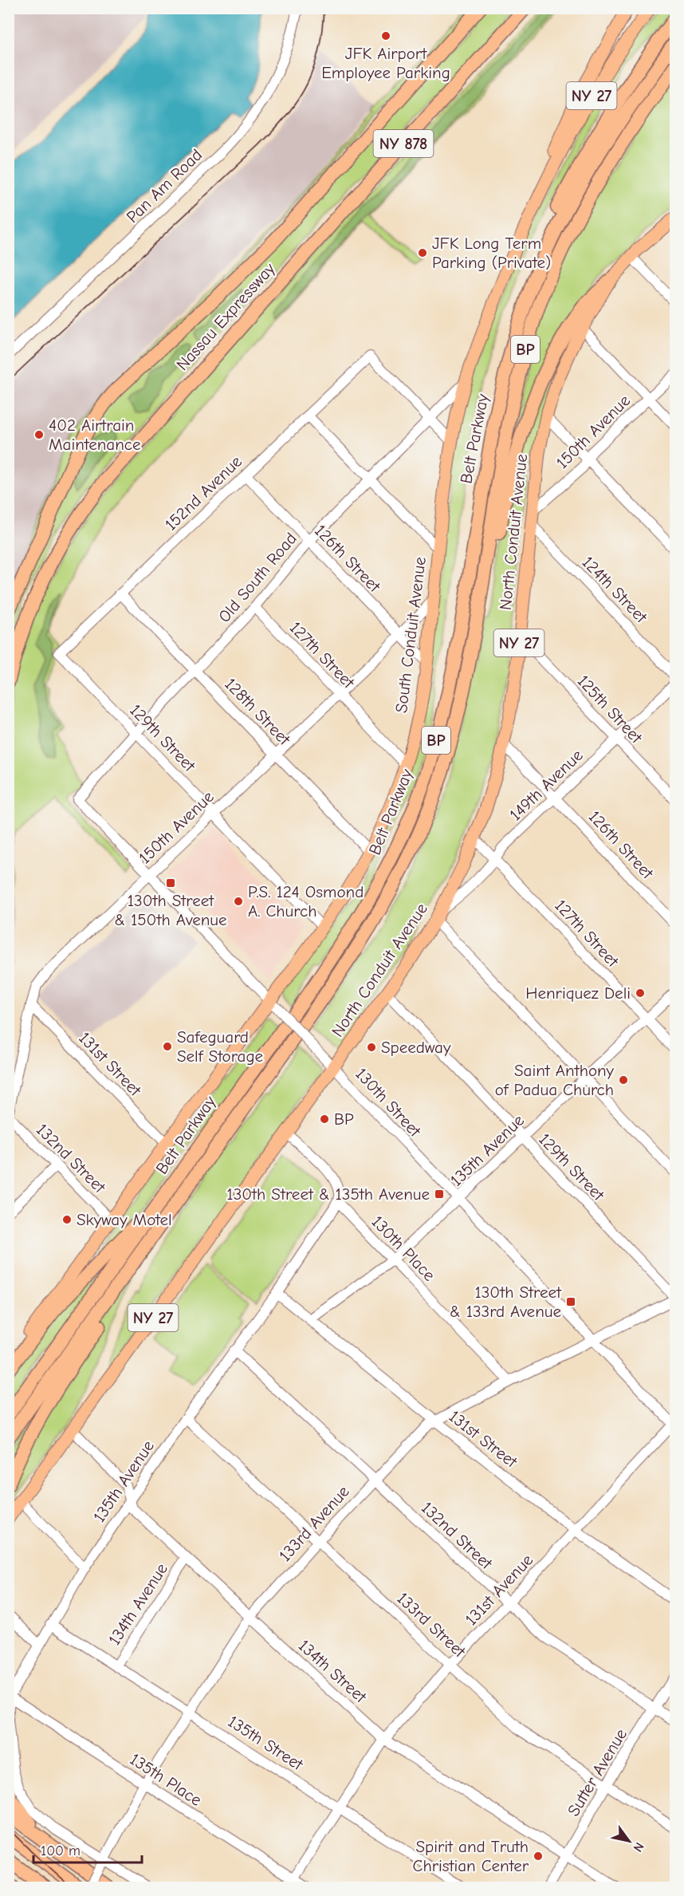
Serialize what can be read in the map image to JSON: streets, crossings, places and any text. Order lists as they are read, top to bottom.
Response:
{
  "streets": {
    "highway": [
      "NY 878",
      "Nassau Expressway",
      "BP",
      "Belt Parkway"
    ],
    "main road": ["NY 27", "North Conduit Avenue", "South Conduit Avenue"],
    "street": [
      "Pan Am Road",
      "150th Avenue",
      "152nd Avenue",
      "126th Street",
      "Old South Road",
      "124th Street",
      "127th Street",
      "125th Street",
      "128th Street",
      "129th Street",
      "149th Avenue",
      "131st Street",
      "130th Street",
      "135th Avenue",
      "132nd Street",
      "130th Place",
      "133rd Avenue",
      "131st Avenue",
      "134th Avenue",
      "133rd Street",
      "134th Street",
      "135th Street",
      "Sutter Avenue",
      "135th Place"
    ]
  },
  "crossings": [
    ["150th Avenue", "North Conduit Avenue"],
    ["150th Avenue", "126th Street"],
    ["150th Avenue", "South Conduit Avenue"],
    ["150th Avenue", "127th Street"],
    ["150th Avenue", "128th Street"],
    ["150th Avenue", "129th Street"],
    ["150th Avenue", "131st Street"],
    ["150th Avenue", "130th Street"],
    ["150th Avenue", "132nd Street"],
    ["152nd Avenue", "126th Street"],
    ["152nd Avenue", "Old South Road"],
    ["152nd Avenue", "128th Street"],
    ["152nd Avenue", "129th Street"],
    ["North Conduit Avenue", "126th Street"],
    ["North Conduit Avenue", "124th Street"],
    ["North Conduit Avenue", "127th Street"],
    ["North Conduit Avenue", "125th Street"],
    ["North Conduit Avenue", "129th Street"],
    ["North Conduit Avenue", "149th Avenue"],
    ["North Conduit Avenue", "130th Street"],
    ["North Conduit Avenue", "134th Street"],
    ["126th Street", "Old South Road"],
    ["126th Street", "South Conduit Avenue"],
    ["126th Street", "149th Avenue"],
    ["Old South Road", "South Conduit Avenue"],
    ["Old South Road", "127th Street"],
    ["Old South Road", "128th Street"],
    ["Old South Road", "129th Street"],
    ["Old South Road", "130th Street"],
    ["South Conduit Avenue", "127th Street"],
    ["South Conduit Avenue", "128th Street"],
    ["South Conduit Avenue", "129th Street"],
    ["South Conduit Avenue", "131st Street"],
    ["South Conduit Avenue", "130th Street"],
    ["South Conduit Avenue", "132nd Street"],
    ["127th Street", "149th Avenue"],
    ["127th Street", "135th Avenue"],
    ["125th Street", "149th Avenue"],
    ["129th Street", "135th Avenue"],
    ["129th Street", "133rd Avenue"],
    ["131st Street", "135th Avenue"],
    ["131st Street", "133rd Avenue"],
    ["131st Street", "131st Avenue"],
    ["130th Street", "135th Avenue"],
    ["130th Street", "133rd Avenue"],
    ["130th Street", "131st Avenue"],
    ["135th Avenue", "132nd Street"],
    ["135th Avenue", "130th Place"],
    ["135th Avenue", "133rd Street"],
    ["135th Avenue", "134th Street"],
    ["135th Avenue", "135th Street"],
    ["135th Avenue", "135th Place"],
    ["132nd Street", "133rd Avenue"],
    ["132nd Street", "131st Avenue"],
    ["132nd Street", "Sutter Avenue"],
    ["130th Place", "133rd Avenue"],
    ["133rd Avenue", "133rd Street"],
    ["133rd Avenue", "134th Street"],
    ["133rd Avenue", "135th Street"],
    ["133rd Avenue", "135th Place"],
    ["131st Avenue", "133rd Street"],
    ["131st Avenue", "134th Street"],
    ["131st Avenue", "135th Street"],
    ["131st Avenue", "135th Place"],
    ["134th Avenue", "134th Street"],
    ["134th Avenue", "135th Street"],
    ["133rd Street", "Sutter Avenue"],
    ["134th Street", "Sutter Avenue"]
  ],
  "places": {
    "other": [
      "JFK Airport Employee Parking",
      "JFK Long Term Parking (Private)",
      "402 Airtrain Maintenance",
      "P.S. 124 Osmond A. Church",
      "Henriquez Deli",
      "Safeguard Self Storage",
      "Speedway",
      "Saint Anthony of Padua Church",
      "BP",
      "Skyway Motel",
      "Spirit and Truth Christian Center"
    ],
    "transit": ["130th Street & 150th Avenue", "130th Street & 135th Avenue", "130th Street & 133rd Avenue"]
  },
  "scale_bar": "100 m",
  "north": "bottom right"
}
